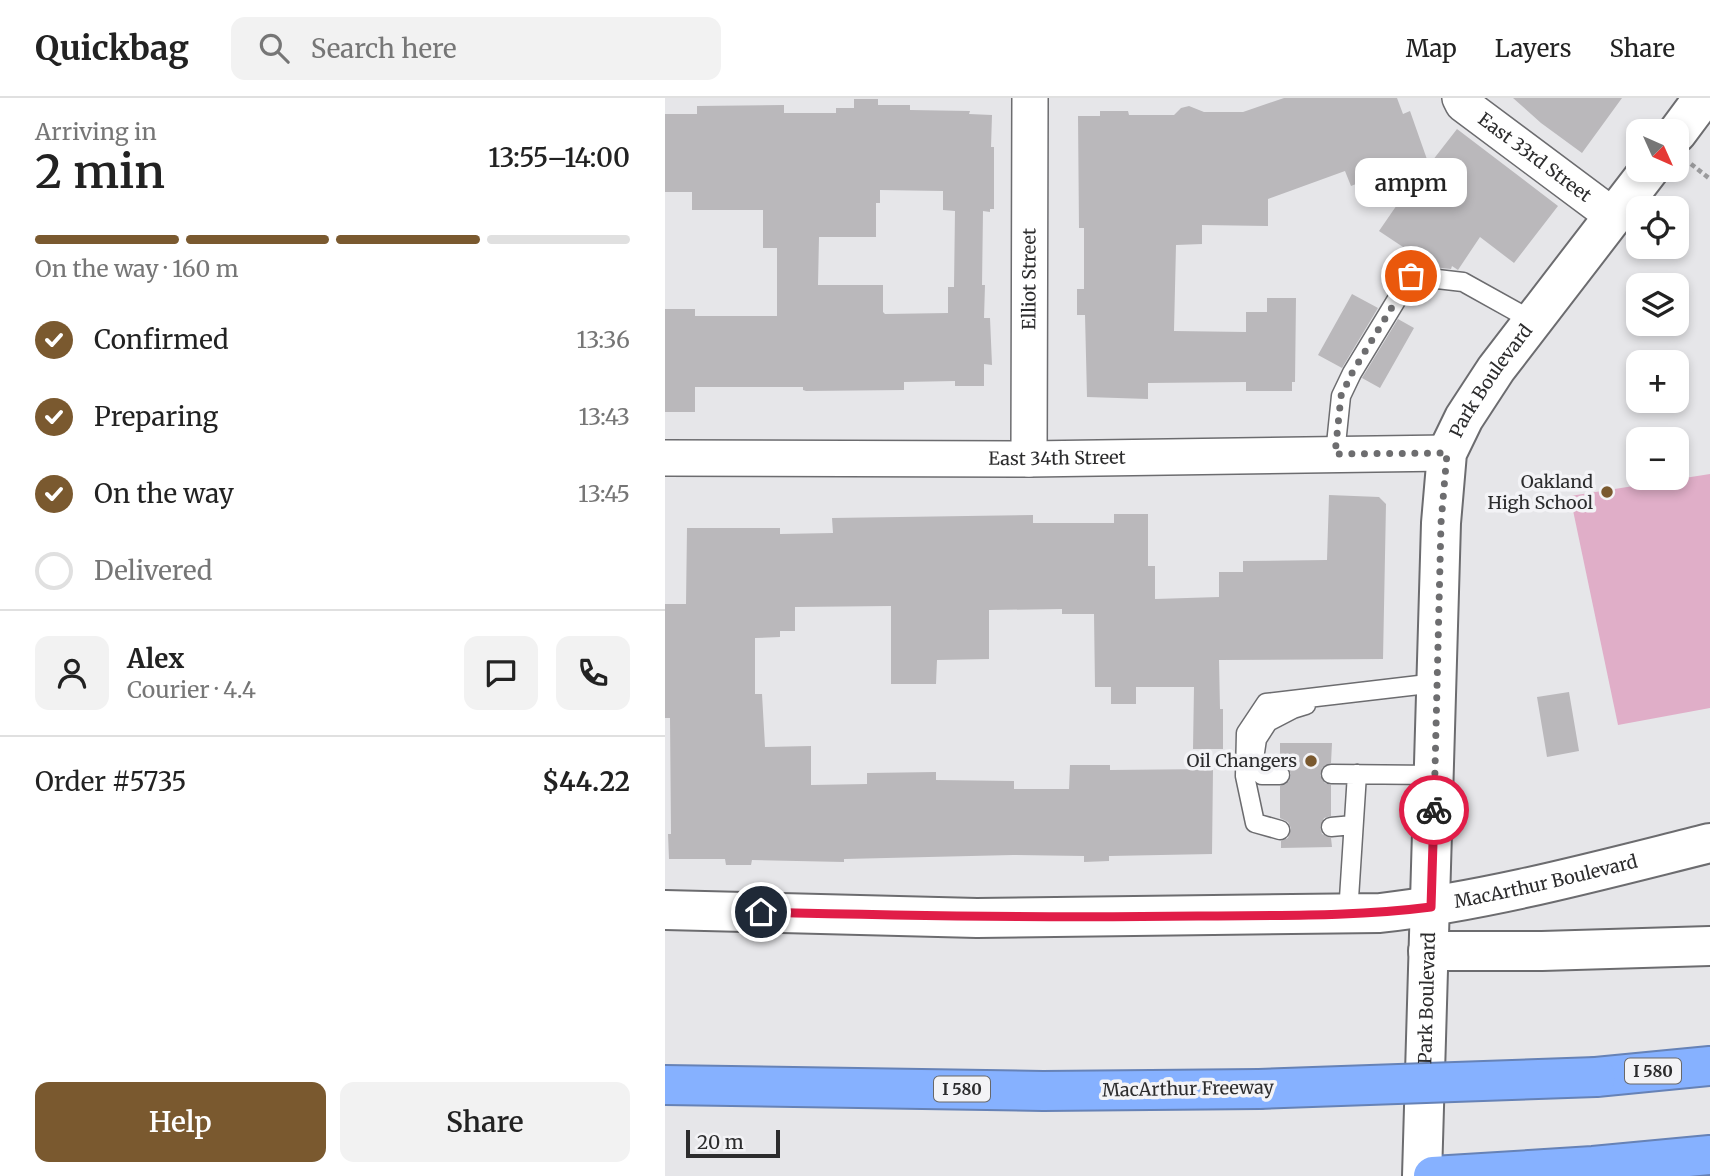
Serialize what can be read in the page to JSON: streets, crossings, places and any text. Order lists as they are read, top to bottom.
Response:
{
  "streets": {
    "highway": ["I 580", "MacArthur Freeway"],
    "main road": ["Park Boulevard", "MacArthur Boulevard"],
    "street": ["East 33rd Street", "Elliot Street", "East 34th Street"]
  },
  "crossings": [
    ["East 33rd Street", "Park Boulevard"],
    ["Elliot Street", "East 34th Street"],
    ["Park Boulevard", "East 34th Street"],
    ["Park Boulevard", "MacArthur Boulevard"]
  ],
  "places": ["ampm", "Oakland High School", "Oil Changers"],
  "scale_bar": "20 m",
  "north": "bottom right",
  "page": {
    "header": "Quickbag",
    "search": "Search here",
    "nav": ["Map", "Layers", "Share"],
    "heading": ["2 min", "Arriving in", "13:55–14:00"],
    "panel": [
      "Alex",
      "Courier · 4.4",
      "Order #5735",
      "$44.22"
    ],
    "map_buttons": ["+", "−"],
    "bubble": "ampm",
    "bar": "On the way · 160 m",
    "list": [
      ["Confirmed", "13:36"],
      ["Preparing", "13:43"],
      ["On the way", "13:45"],
      "Delivered"
    ],
    "buttons": ["Help", "Share"],
    "scale": "20 m"
  }
}
